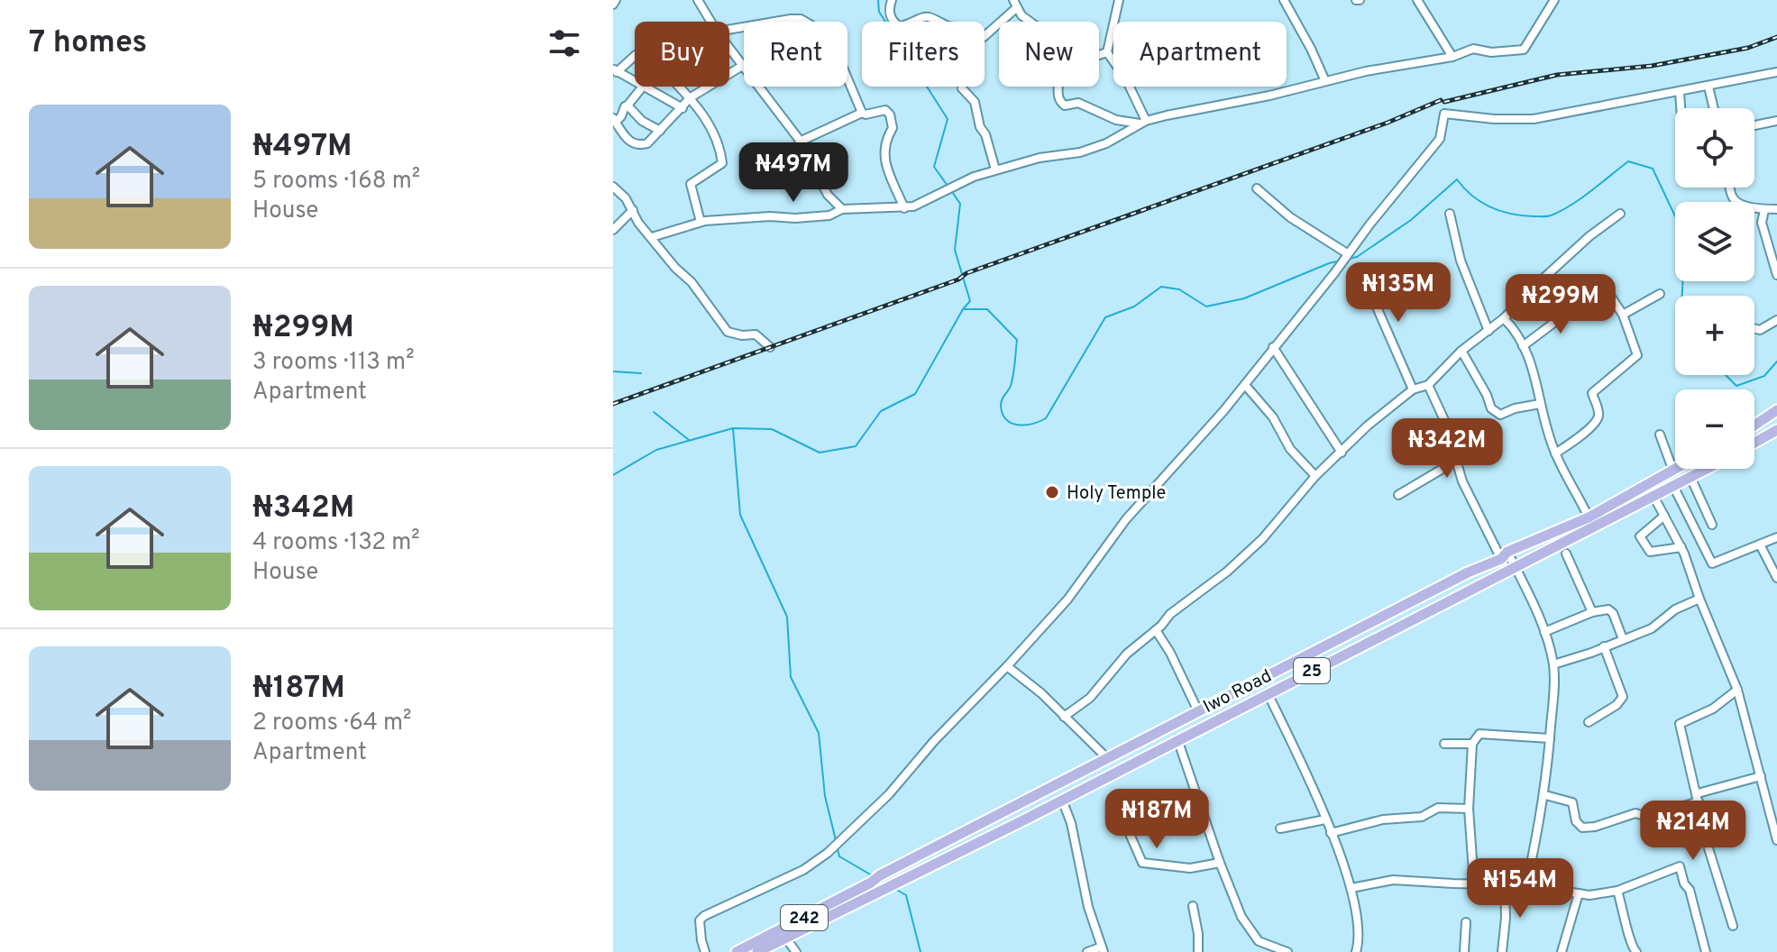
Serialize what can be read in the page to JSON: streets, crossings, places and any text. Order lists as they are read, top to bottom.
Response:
{
  "streets": {
    "main road": ["25", "Iwo Road", "242"]
  },
  "places": ["Holy Temple"],
  "page": {
    "heading": "7 homes",
    "chip": [
      "Buy",
      "Rent",
      "Filters",
      "New",
      "Apartment"
    ],
    "list": [
      {
        "name": "₦497M",
        "note": "5 rooms · 168 m² · House"
      },
      {
        "name": "₦299M",
        "note": "3 rooms · 113 m² · Apartment"
      },
      {
        "name": "₦342M",
        "note": "4 rooms · 132 m² · House"
      },
      {
        "name": "₦187M",
        "note": "2 rooms · 64 m² · Apartment"
      }
    ],
    "map_buttons": ["+", "−"],
    "price": [
      "₦497M",
      "₦135M",
      "₦299M",
      "₦342M",
      "₦187M",
      "₦214M",
      "₦154M"
    ]
  }
}
